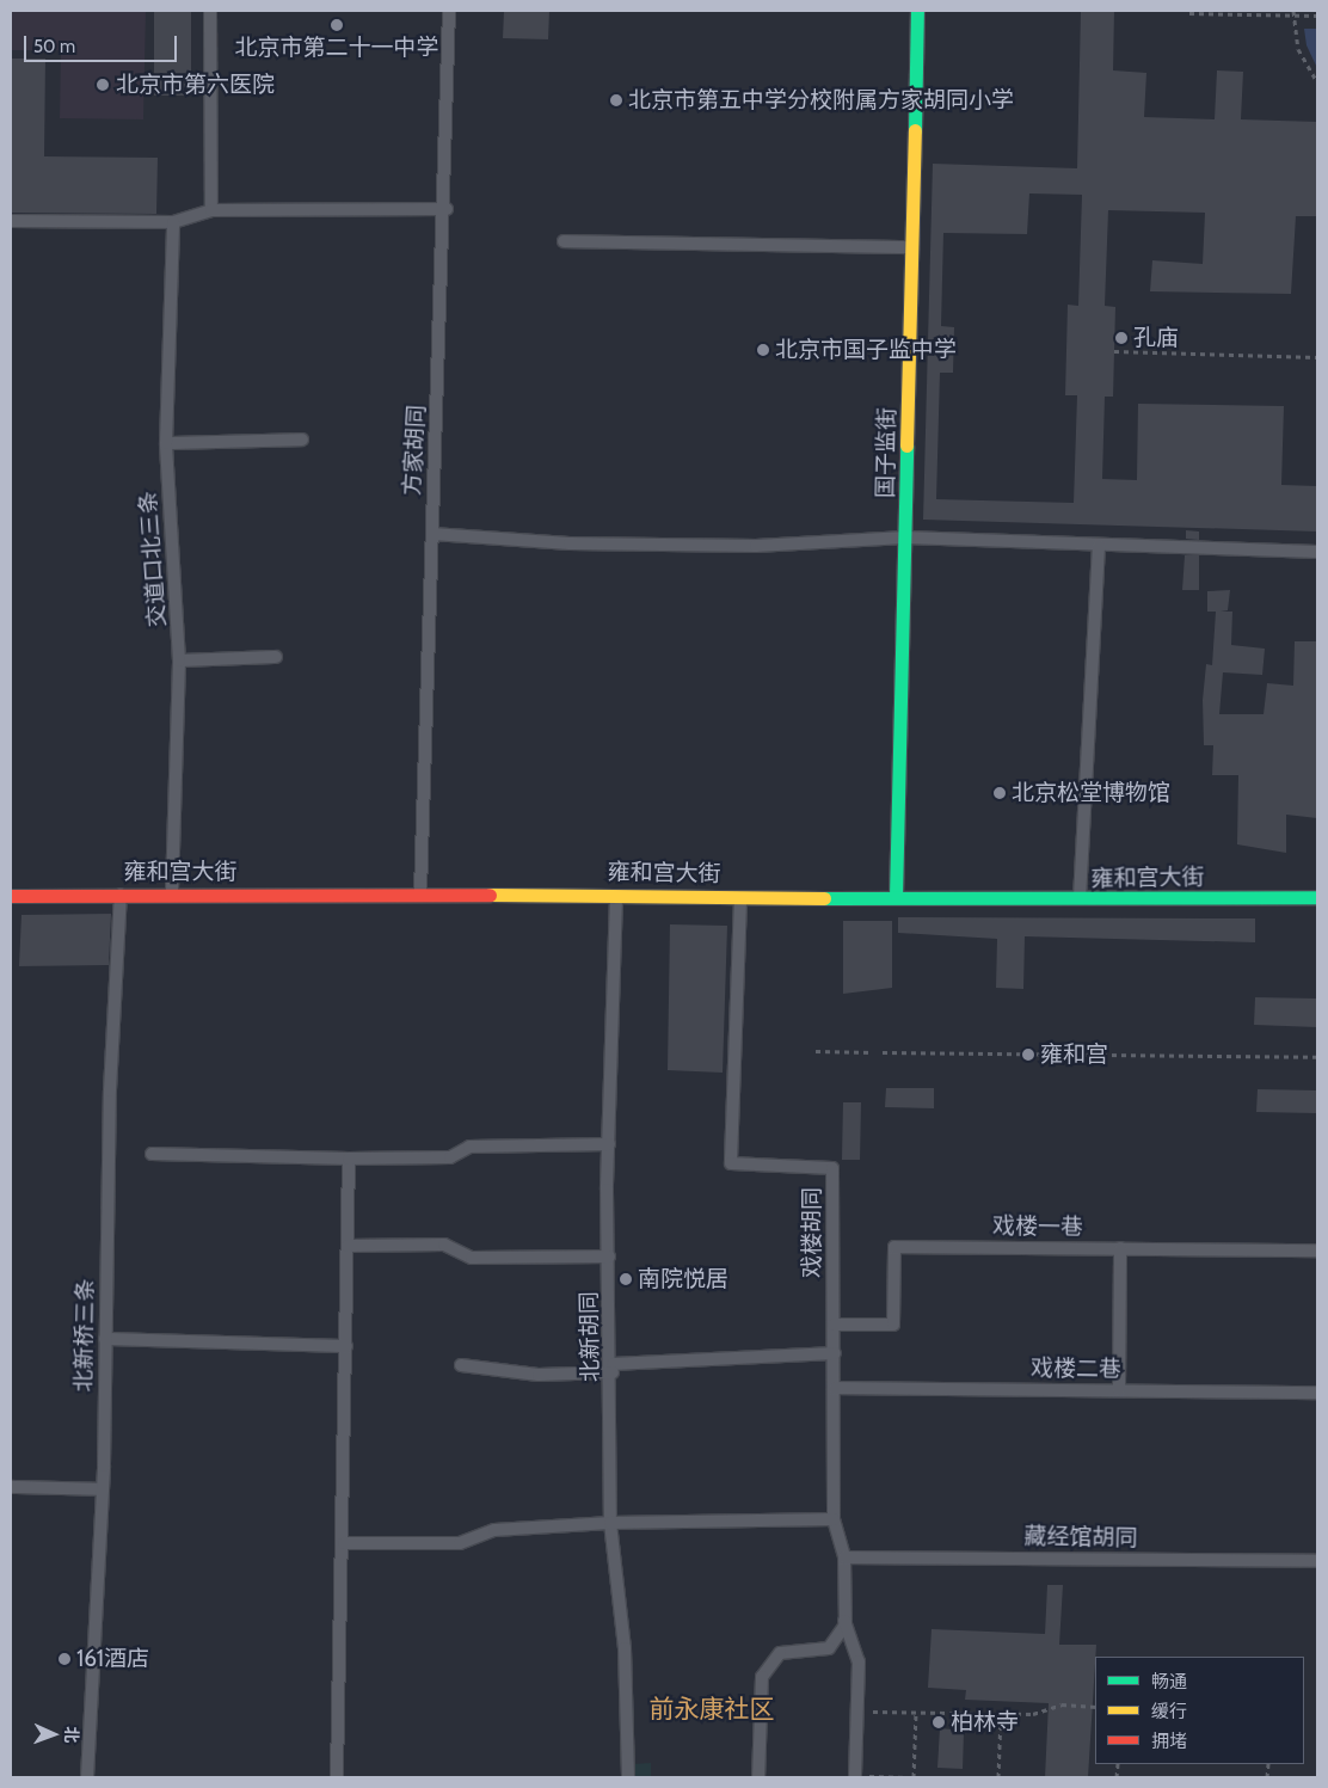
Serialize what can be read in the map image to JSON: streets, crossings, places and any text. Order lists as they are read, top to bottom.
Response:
{
  "streets": {
    "main road": ["国子监街", "雍和宫大街"],
    "lane": [
      "方家胡同",
      "交道口北三条",
      "戏楼一巷",
      "戏楼胡同",
      "北新桥三条",
      "北新胡同",
      "戏楼二巷",
      "藏经馆胡同"
    ]
  },
  "crossings": [
    ["方家胡同", "雍和宫大街"],
    ["国子监街", "雍和宫大街"],
    ["交道口北三条", "雍和宫大街"],
    ["雍和宫大街", "戏楼胡同"],
    ["雍和宫大街", "北新桥三条"],
    ["雍和宫大街", "北新胡同"],
    ["戏楼一巷", "戏楼胡同"],
    ["戏楼胡同", "戏楼二巷"],
    ["戏楼胡同", "藏经馆胡同"]
  ],
  "districts": ["前永康社区"],
  "places": [
    "北京市第二十一中学",
    "北京市第六医院",
    "北京市第五中学分校附属方家胡同小学",
    "孔庙",
    "北京市国子监中学",
    "北京松堂博物馆",
    "雍和宫",
    "南院悦居",
    "161酒店",
    "柏林寺"
  ],
  "legend": ["畅通", "缓行", "拥堵"],
  "scale_bar": "50 m",
  "north": "right"
}
